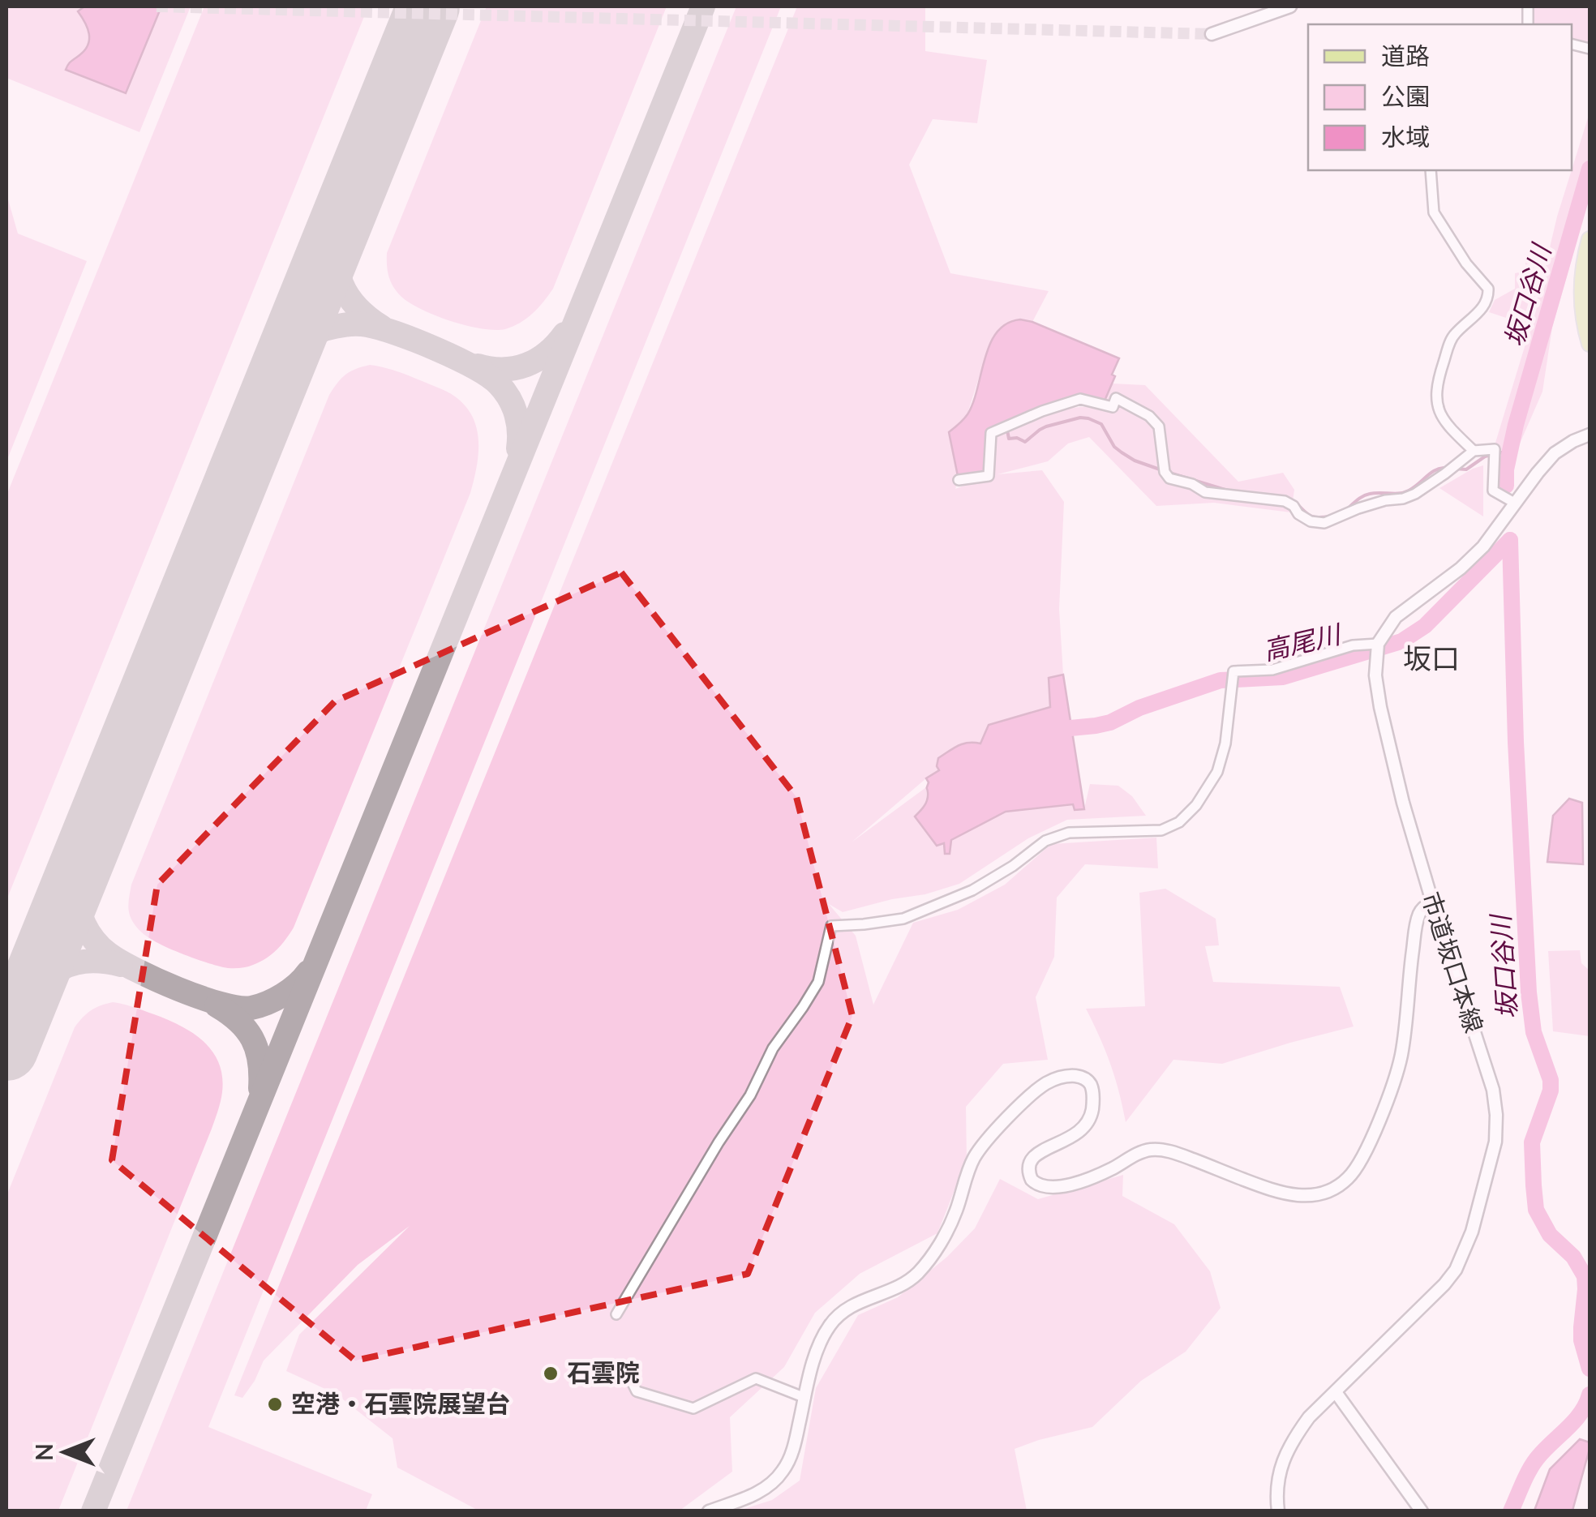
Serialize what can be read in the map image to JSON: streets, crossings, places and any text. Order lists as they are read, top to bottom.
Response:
{
  "streets": {
    "street": ["市道坂口本線"]
  },
  "districts": ["坂口"],
  "water": ["坂口谷川", "高尾川"],
  "places": ["石雲院", "空港・石雲院展望台"],
  "legend": ["道路", "公園", "水域"],
  "north": "left"
}
